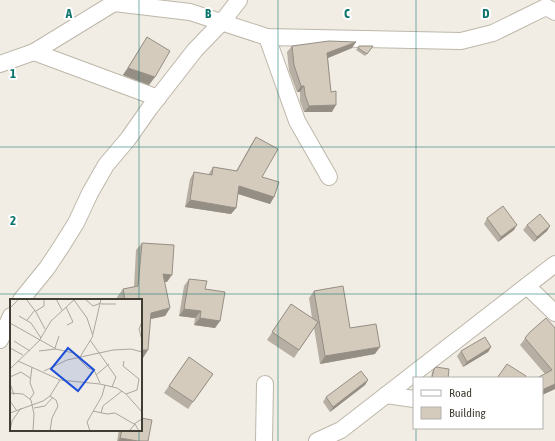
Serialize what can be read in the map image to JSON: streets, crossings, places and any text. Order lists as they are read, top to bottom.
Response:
{
  "legend": ["Road", "Building"],
  "grid": {
    "columns": [
      "A",
      "B",
      "C",
      "D"
    ],
    "rows": ["1", "2"]
  }
}
